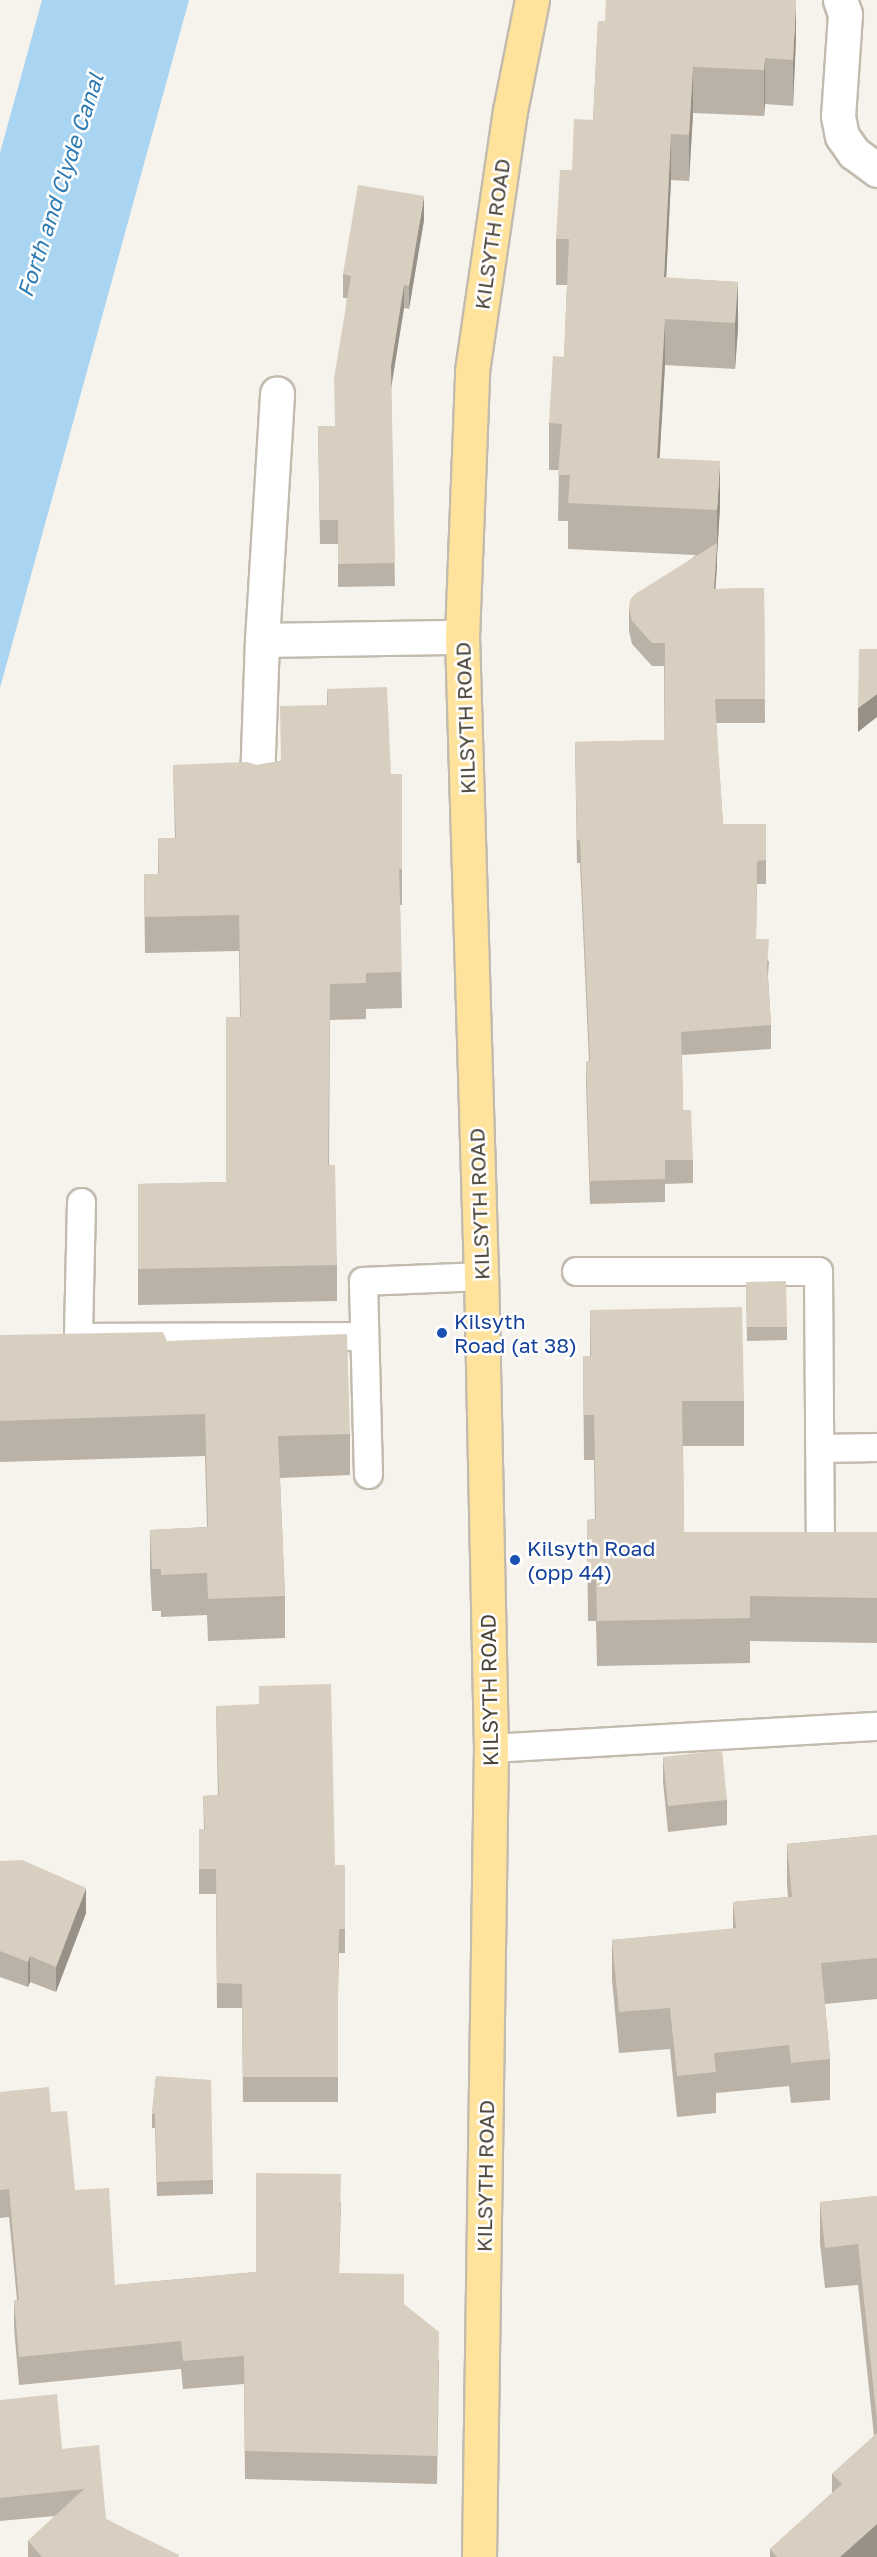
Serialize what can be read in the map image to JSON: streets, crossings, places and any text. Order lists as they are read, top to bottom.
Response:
{
  "streets": {
    "main road": ["KILSYTH ROAD"]
  },
  "water": ["Forth and Clyde Canal"],
  "places": ["Kilsyth Road (at 38)", "Kilsyth Road (opp 44)"]
}
